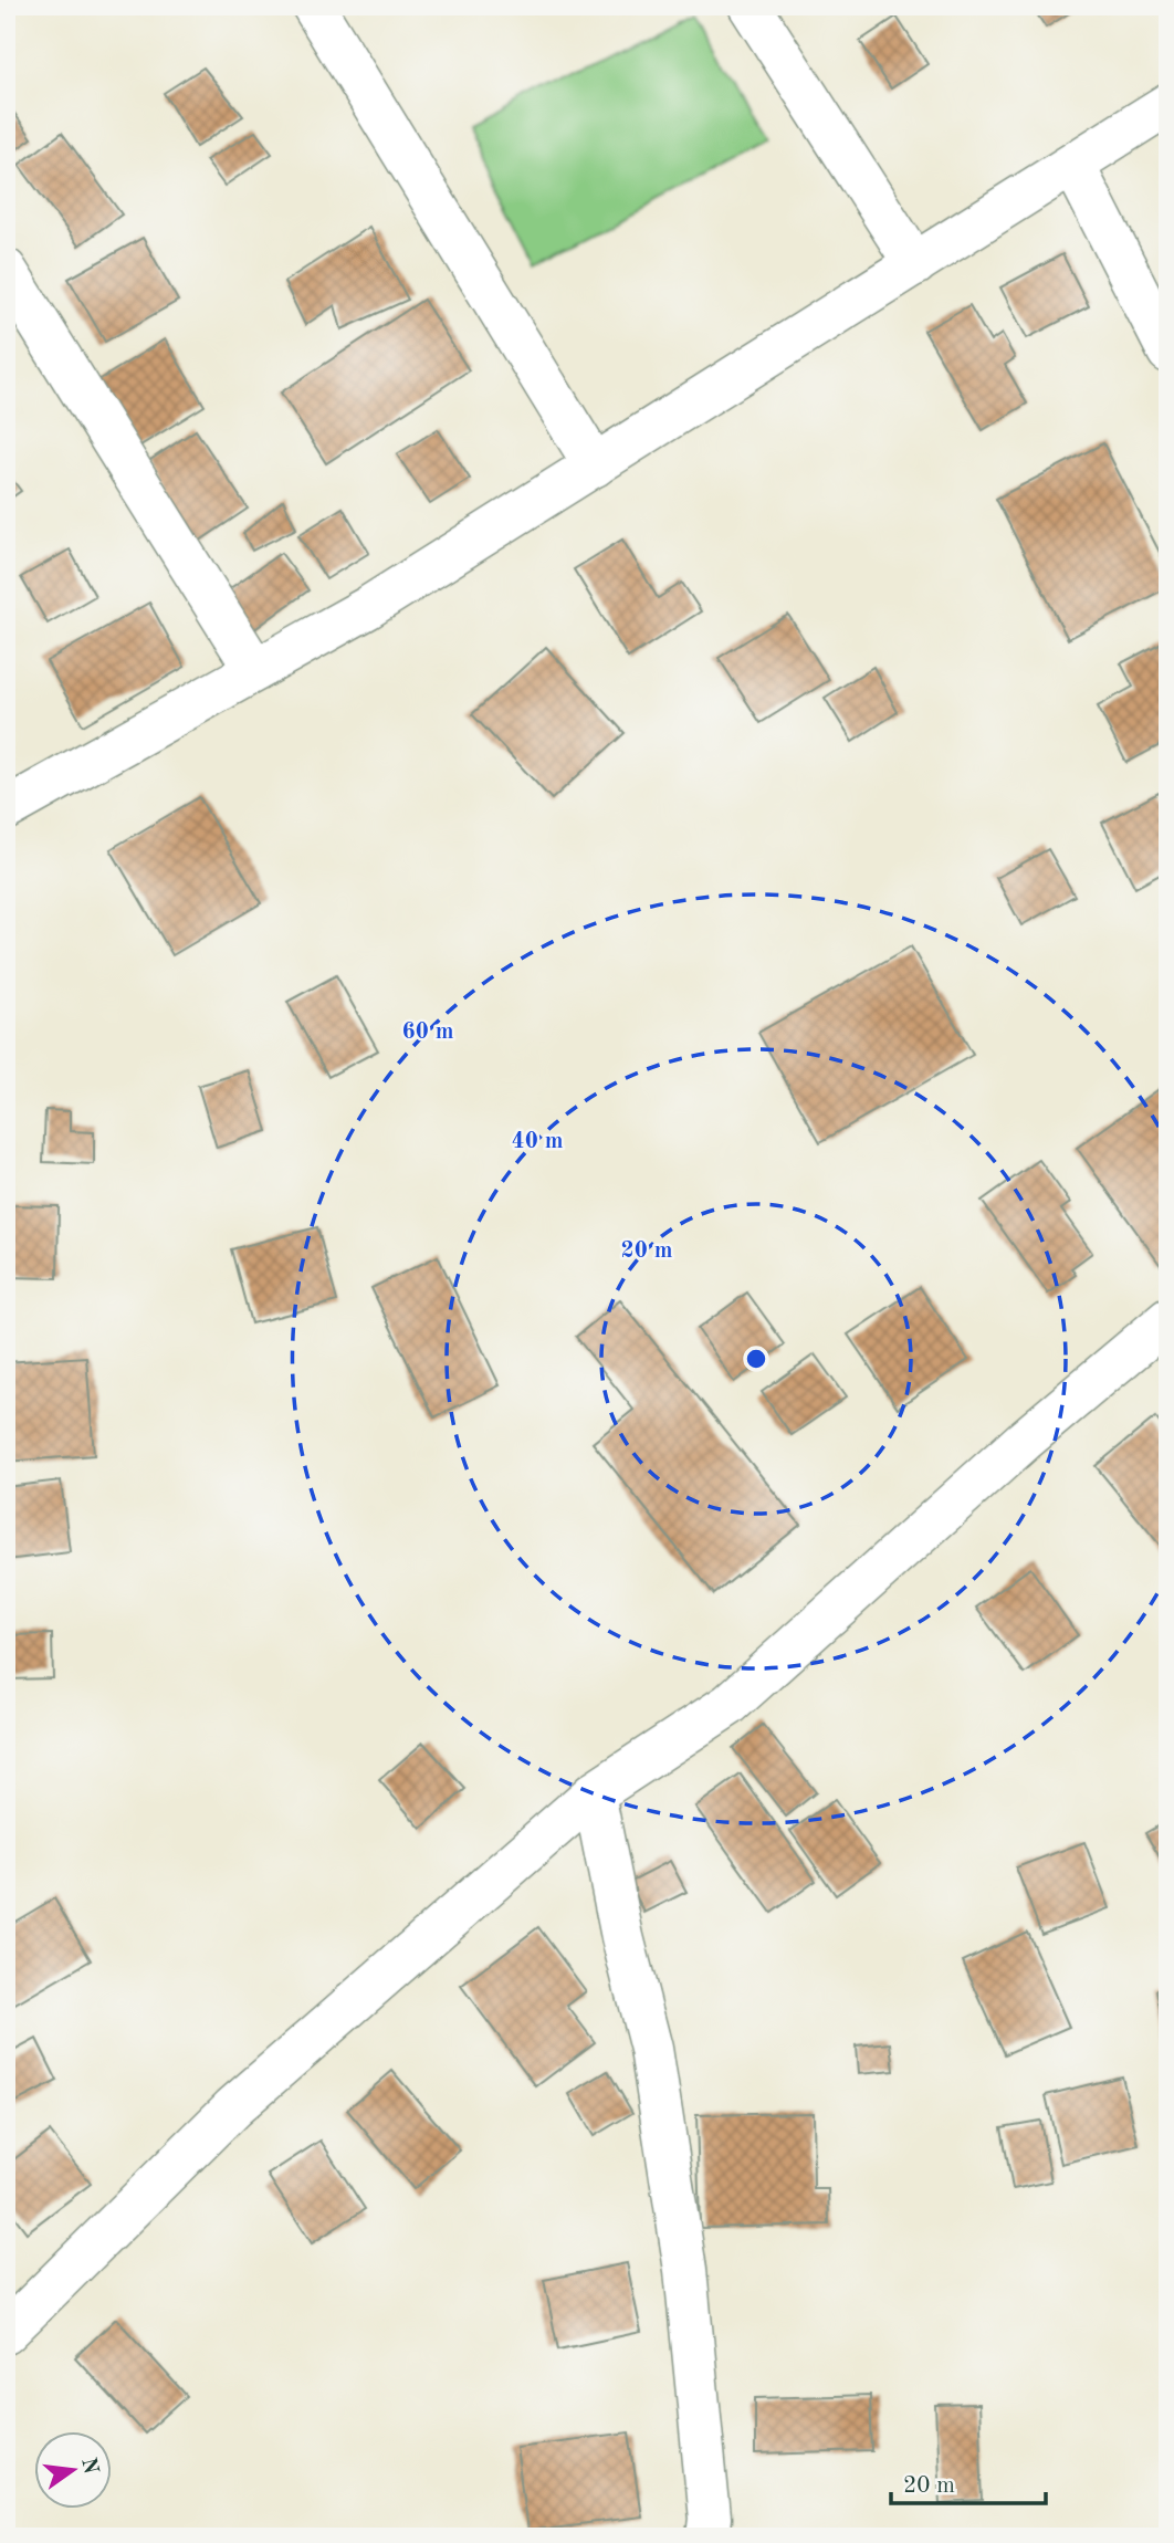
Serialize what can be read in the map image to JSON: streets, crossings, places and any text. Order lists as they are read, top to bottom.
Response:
{
  "scale_bar": "20 m",
  "north": "right",
  "rings": ["60 m", "40 m", "20 m"]
}
